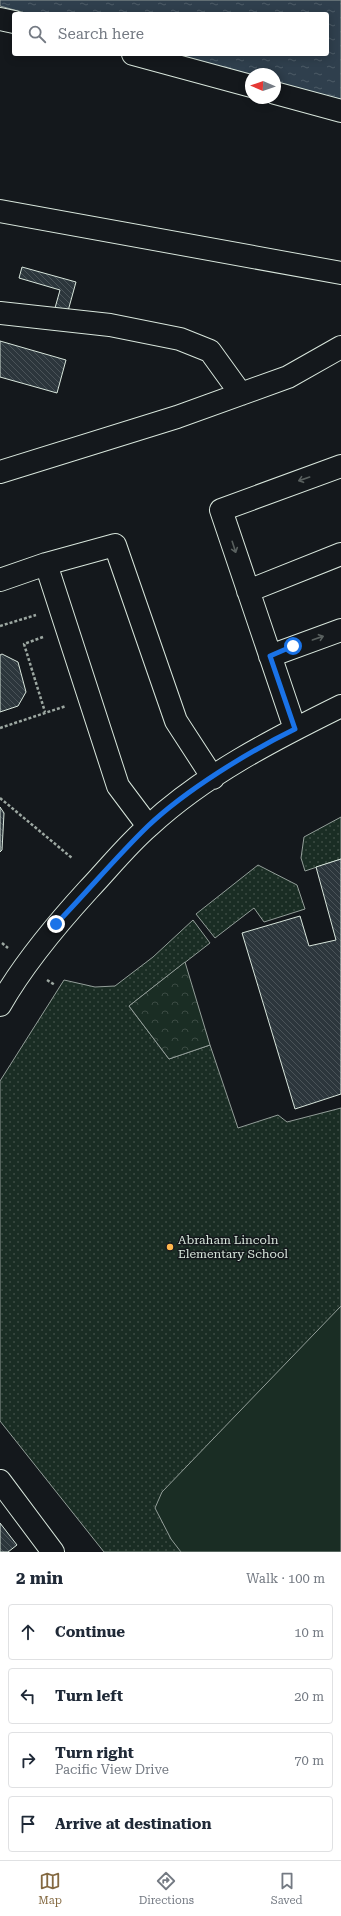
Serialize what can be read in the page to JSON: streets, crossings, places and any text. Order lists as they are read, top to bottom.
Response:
{
  "places": ["Abraham Lincoln Elementary School"],
  "north": "left",
  "page": {
    "search": "Search here",
    "heading": ["2 min", "Walk · 100 m"],
    "list": [
      ["Continue", "10 m"],
      ["Turn left", "20 m"],
      ["Turn right", "Pacific View Drive", "70 m"],
      "Arrive at destination"
    ],
    "nav": ["Map", "Directions", "Saved"]
  }
}
